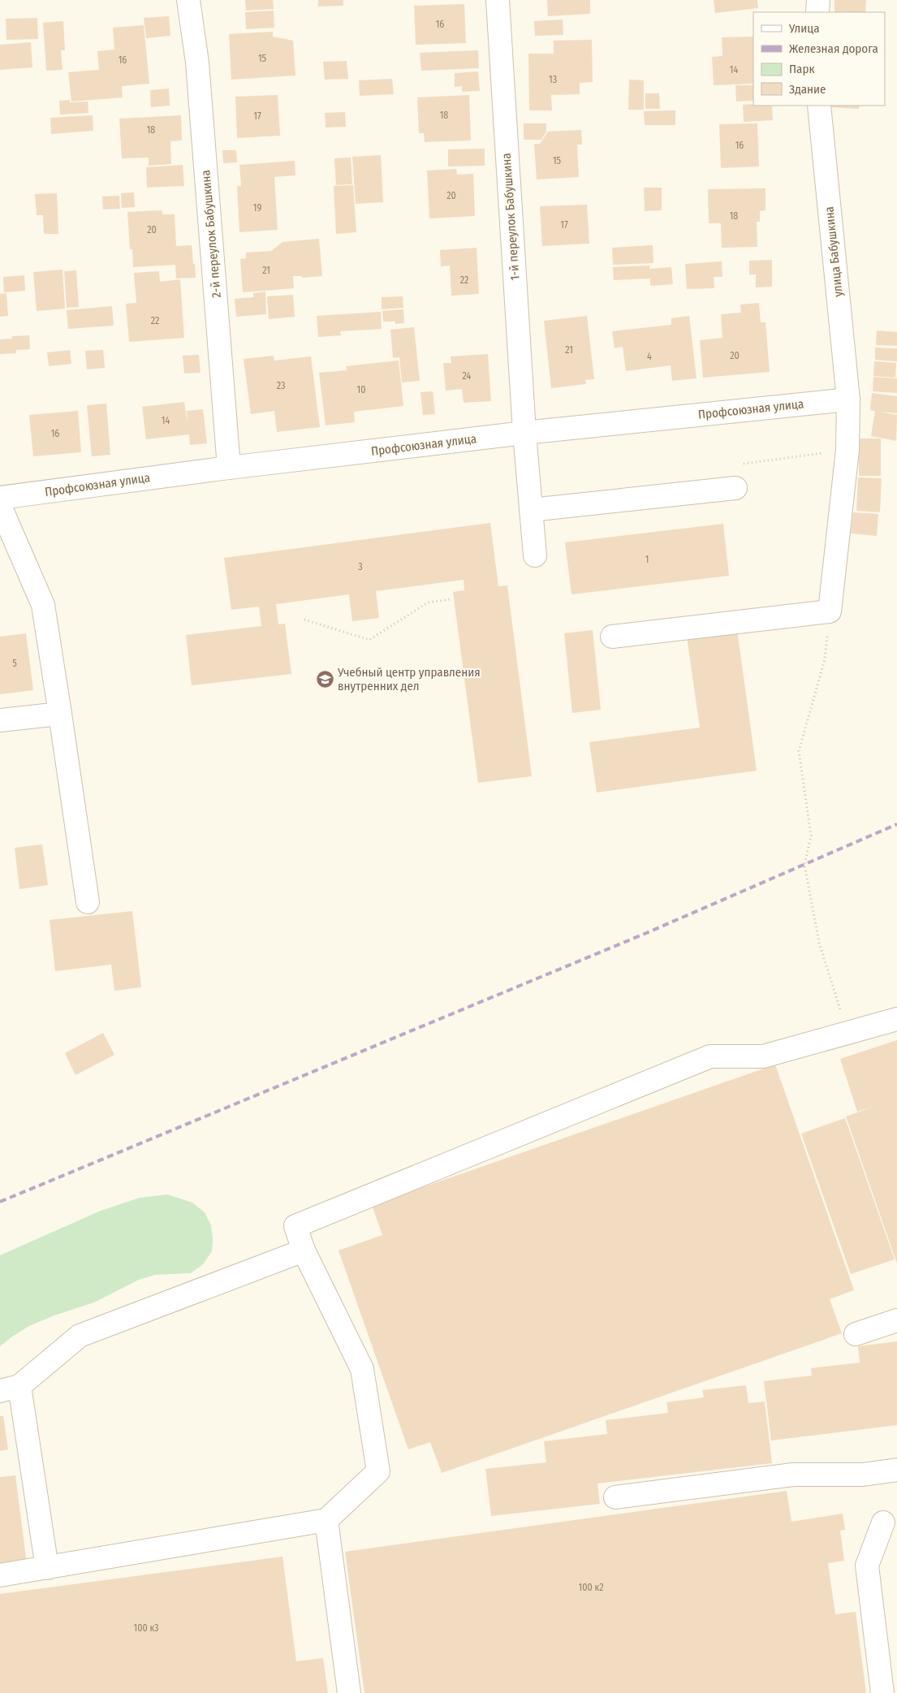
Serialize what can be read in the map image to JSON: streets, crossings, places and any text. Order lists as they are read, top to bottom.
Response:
{
  "streets": {
    "street": [
      "1-й переулок Бабушкина",
      "2-й переулок Бабушкина",
      "улица Бабушкина",
      "Профсоюзная улица"
    ]
  },
  "crossings": [
    ["1-й переулок Бабушкина", "Профсоюзная улица"],
    ["2-й переулок Бабушкина", "Профсоюзная улица"],
    ["улица Бабушкина", "Профсоюзная улица"]
  ],
  "places": {
    "school or university": ["Учебный центр управления внутренних дел"]
  },
  "house_numbers": [
    "16",
    "15",
    "16",
    "14",
    "13",
    "18",
    "17",
    "18",
    "16",
    "15",
    "20",
    "19",
    "18",
    "17",
    "20",
    "21",
    "22",
    "22",
    "21",
    "20",
    "4",
    "24",
    "23",
    "10",
    "14",
    "16",
    "1",
    "3",
    "5",
    "100 к2",
    "100 к3"
  ],
  "legend": [
    "Улица",
    "Железная дорога",
    "Парк",
    "Здание"
  ]
}
